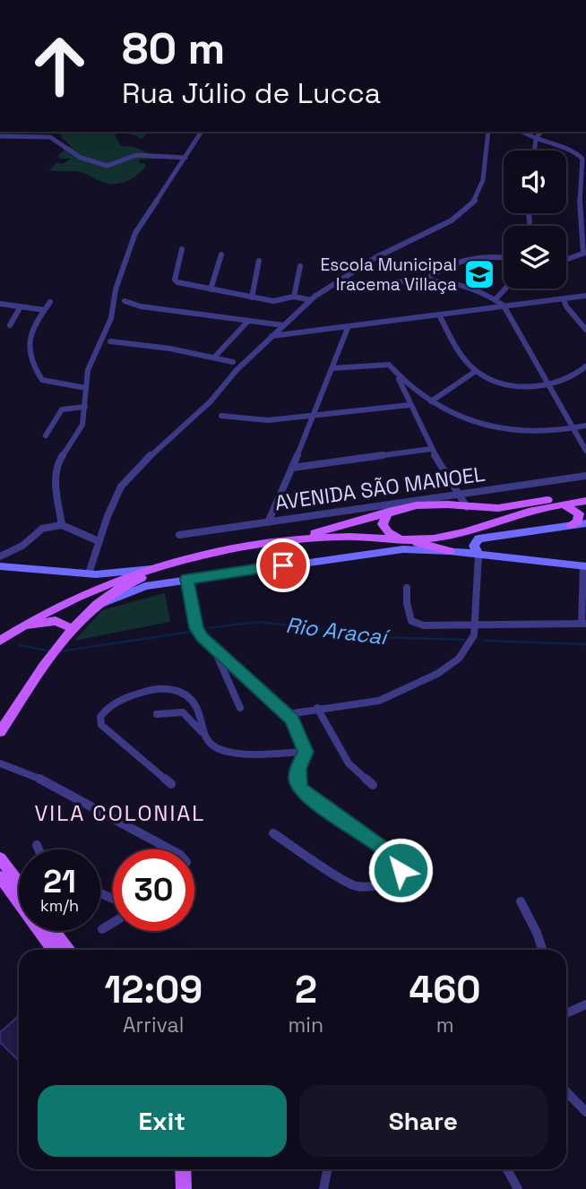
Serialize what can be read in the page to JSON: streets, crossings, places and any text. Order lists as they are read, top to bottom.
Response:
{
  "streets": {
    "street": ["AVENIDA SÃO MANOEL"]
  },
  "districts": ["VILA COLONIAL"],
  "water": ["Rio Aracaí"],
  "places": {
    "school or university": ["Escola Municipal Iracema Villaça"]
  },
  "page": {
    "turn": ["80 m", "Rua Júlio de Lucca"],
    "speed": "21 km/h",
    "limit": "30",
    "eta": [
      "12:09",
      "Arrival",
      "2",
      "min",
      "460",
      "m"
    ],
    "buttons": ["Exit", "Share"]
  }
}
